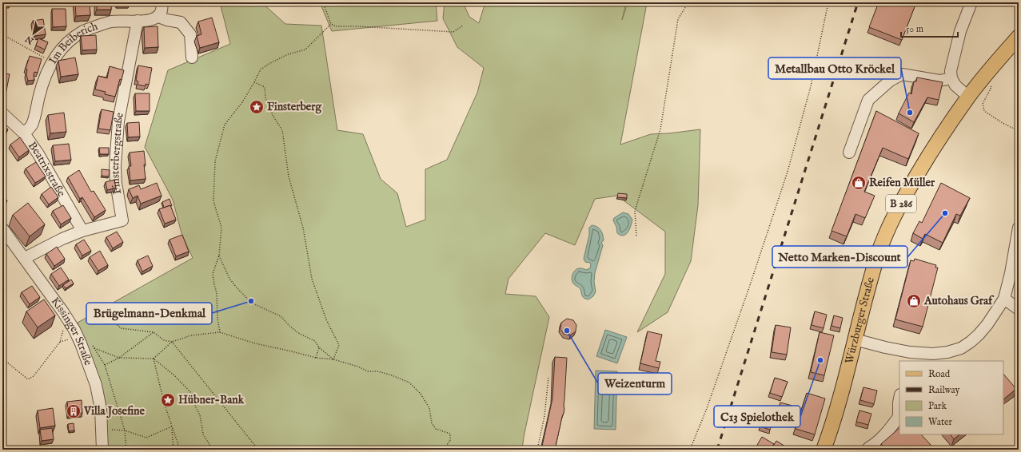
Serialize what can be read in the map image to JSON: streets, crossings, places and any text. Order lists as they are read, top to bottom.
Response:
{
  "streets": {
    "main road": ["B 286", "Würzburger Straße"],
    "street": [
      "Im Beiberich",
      "Finsterbergstraße",
      "Beatrixstraße",
      "Kissinger Straße"
    ]
  },
  "crossings": [
    ["Im Beiberich", "Finsterbergstraße"],
    ["Im Beiberich", "Beatrixstraße"],
    ["Finsterbergstraße", "Beatrixstraße"],
    ["Finsterbergstraße", "Kissinger Straße"],
    ["B 286", "Würzburger Straße"]
  ],
  "places": {
    "place": ["Finsterberg", "Hübner-Bank"],
    "other": [
      "Metallbau Otto Kröckel",
      "Netto Marken-Discount",
      "Brügelmann-Denkmal",
      "Weizenturm",
      "C13 Spielothek"
    ],
    "shop": ["Reifen Müller", "Autohaus Graf"],
    "building": ["Villa Josefine"]
  },
  "legend": [
    "Road",
    "Railway",
    "Park",
    "Water"
  ],
  "scale_bar": "50 m",
  "north": "bottom left"
}
